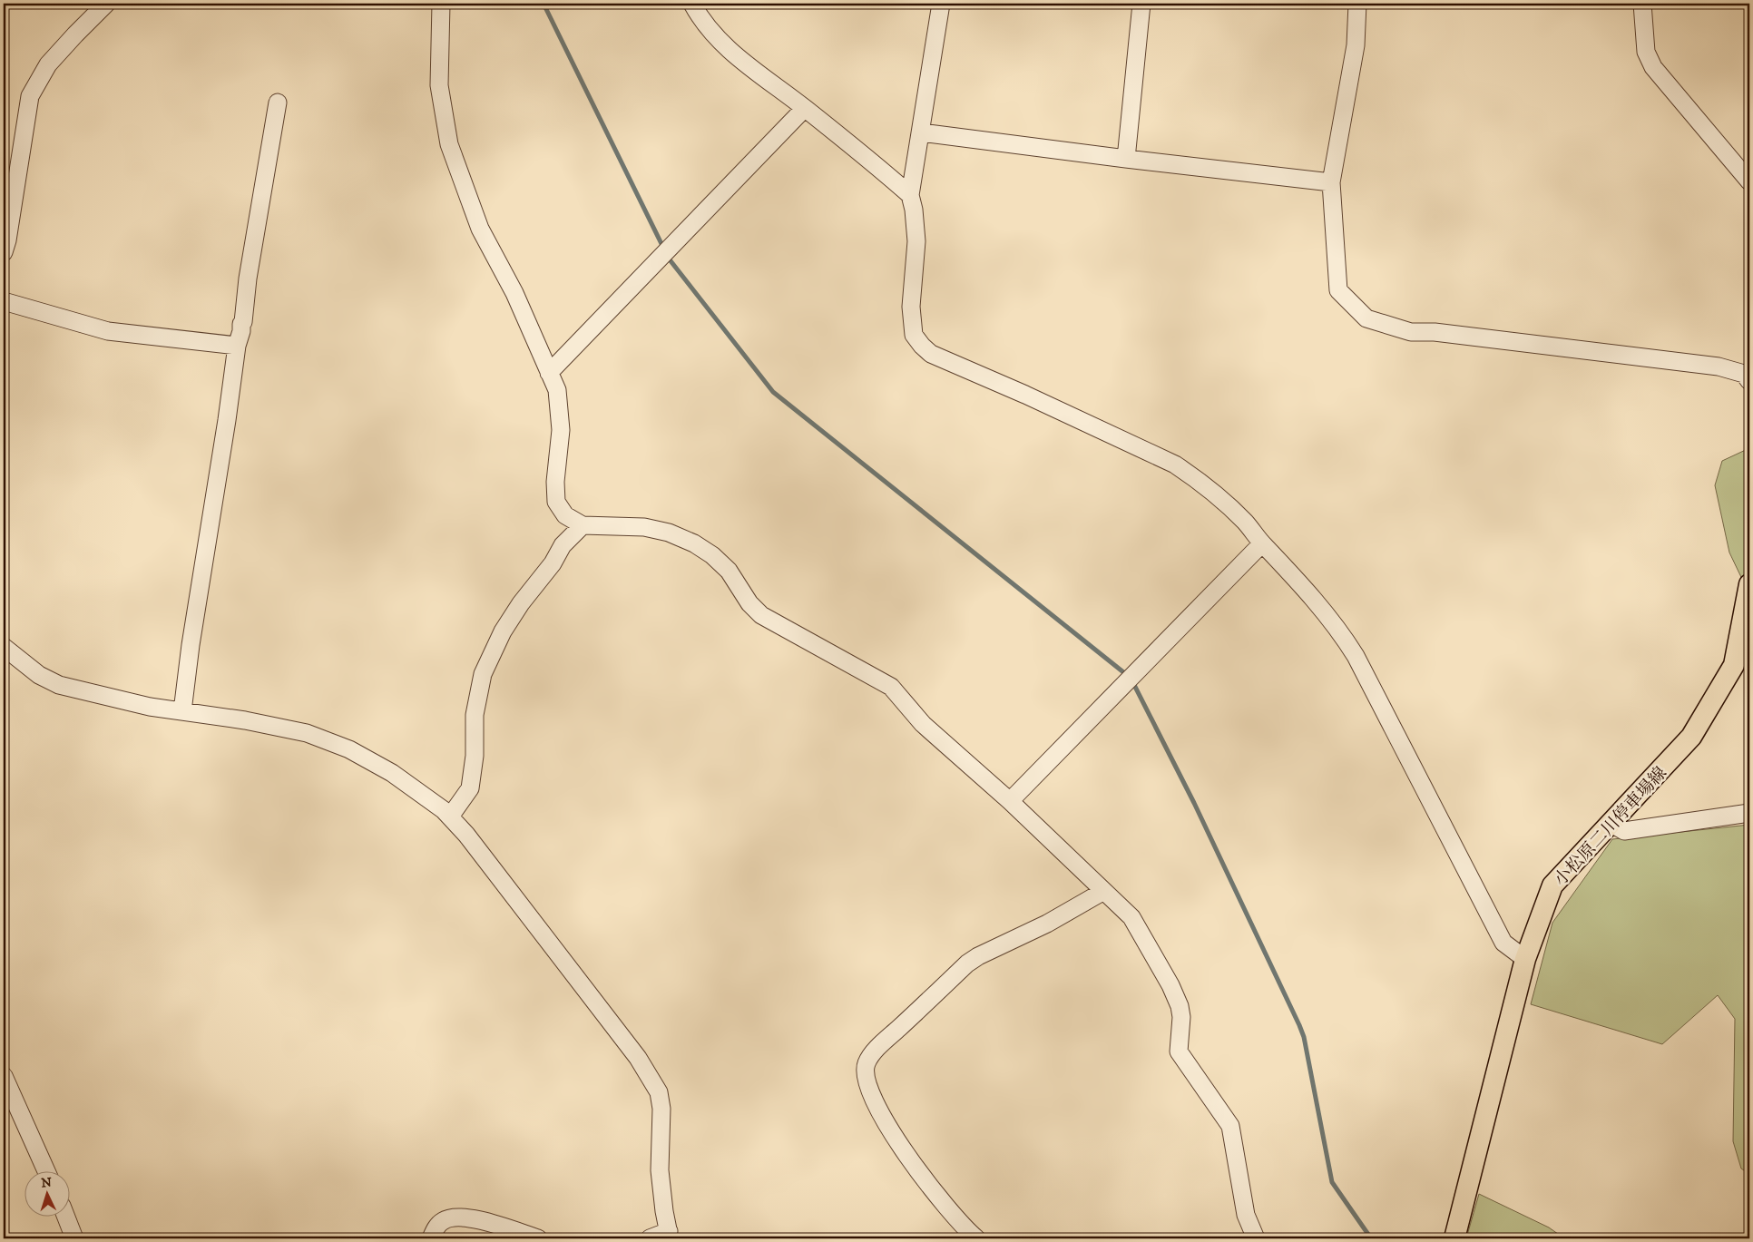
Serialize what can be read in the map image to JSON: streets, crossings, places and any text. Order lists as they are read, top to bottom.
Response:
{
  "streets": {
    "main road": ["小松原二川停車場線"]
  },
  "north": "top"
}
